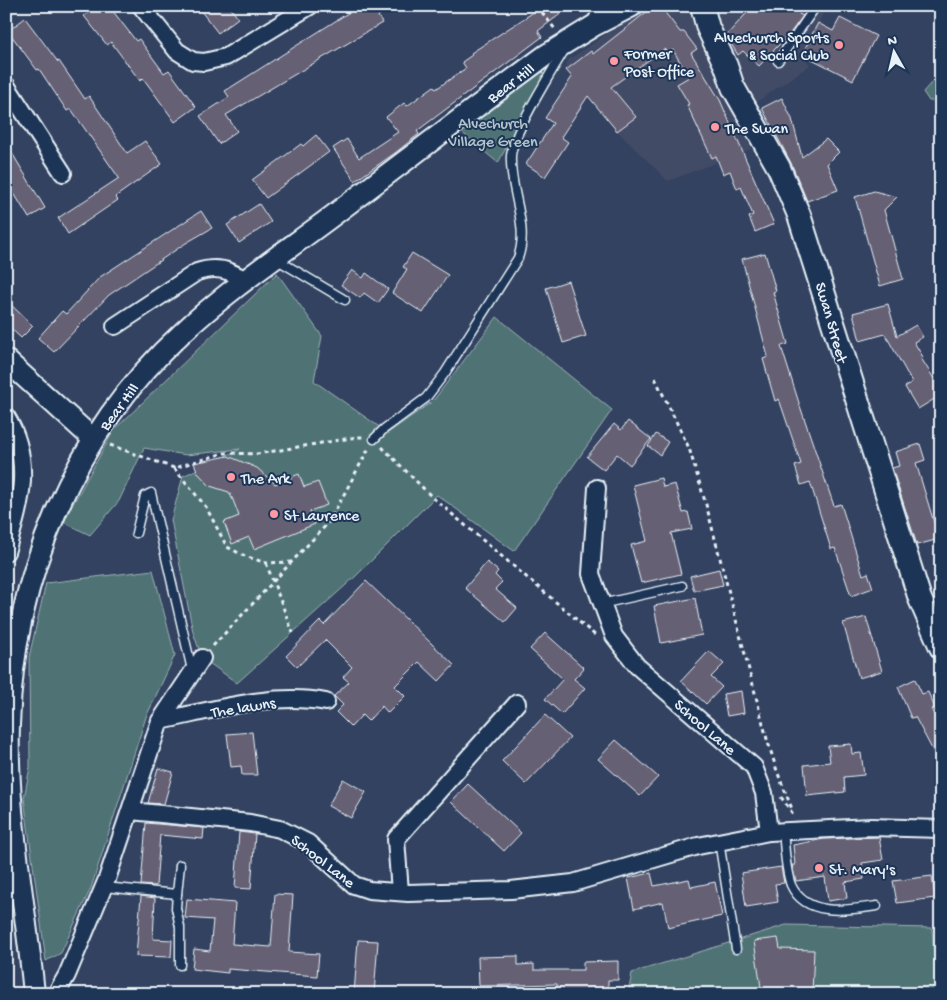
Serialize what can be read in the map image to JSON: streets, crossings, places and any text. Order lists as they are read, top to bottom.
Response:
{
  "streets": {
    "main road": ["Swan Street"],
    "street": ["Bear Hill", "The lawns", "School Lane"]
  },
  "parks": ["Alvechurch Village Green"],
  "places": [
    "Alvechurch Sports & Social Club",
    "Former Post Office",
    "The Swan",
    "The Ark",
    "St Laurence",
    "St. Mary's"
  ],
  "north": "top"
}
